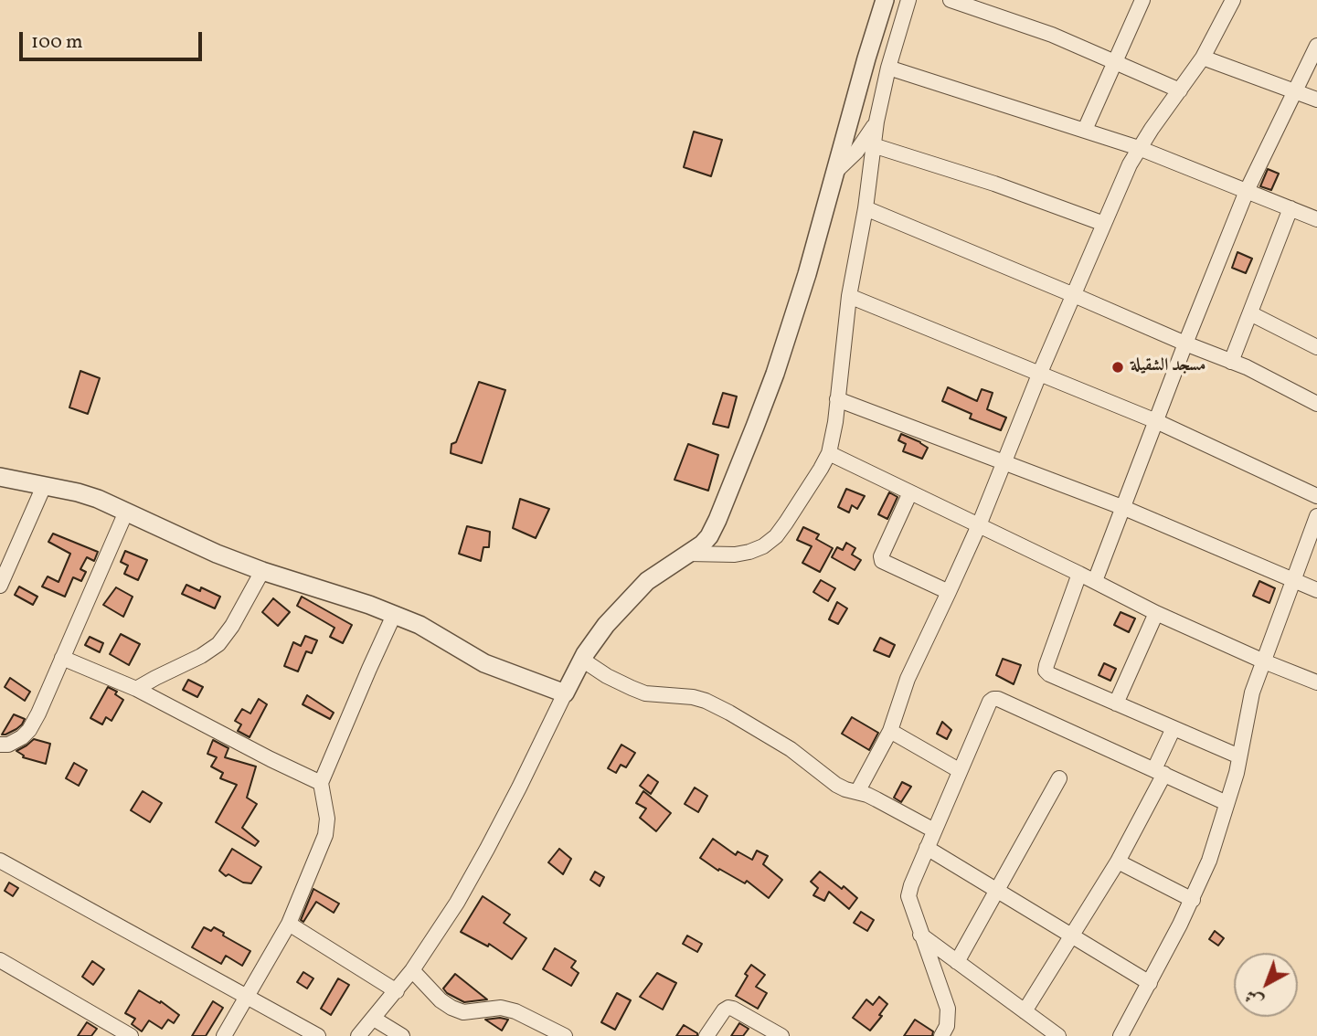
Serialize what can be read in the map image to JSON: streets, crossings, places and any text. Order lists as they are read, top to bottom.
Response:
{
  "places": ["مسجد الشقيلة"],
  "scale_bar": "100 m",
  "north": "bottom left"
}
